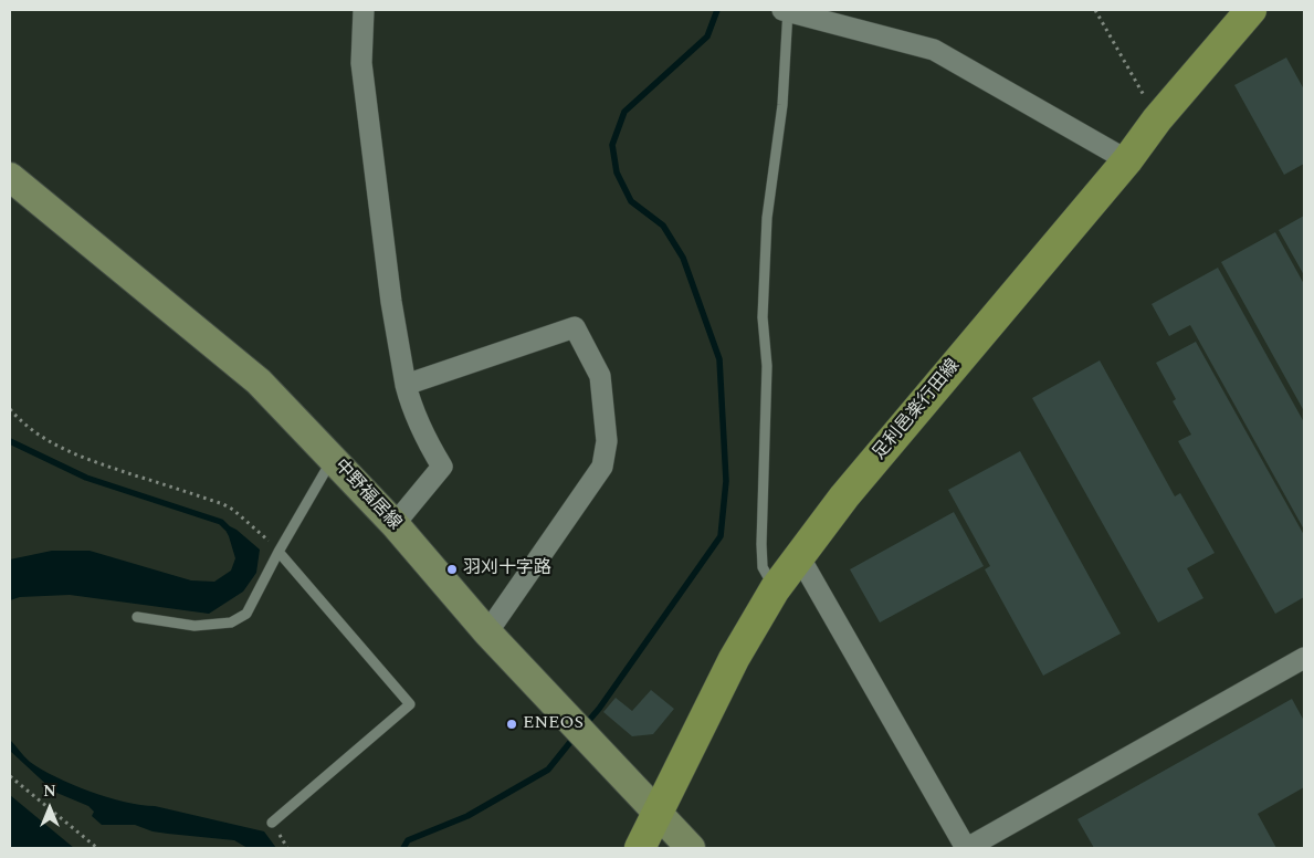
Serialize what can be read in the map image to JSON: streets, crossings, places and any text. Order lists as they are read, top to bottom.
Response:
{
  "streets": {
    "main road": ["足利邑楽行田線", "中野福居線"]
  },
  "crossings": [
    ["足利邑楽行田線", "中野福居線"]
  ],
  "places": ["羽刈十字路", "ENEOS"],
  "north": "top"
}
